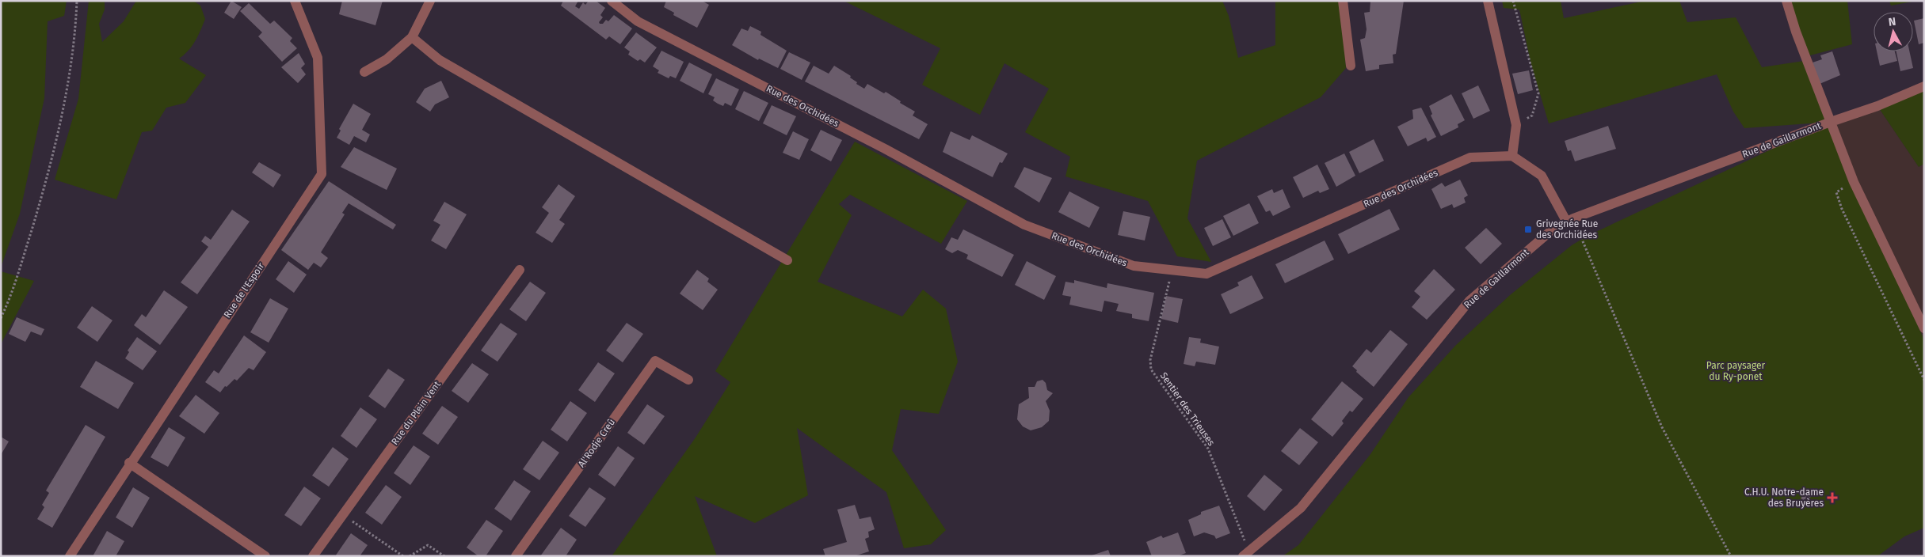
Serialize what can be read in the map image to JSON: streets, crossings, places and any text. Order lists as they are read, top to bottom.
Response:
{
  "streets": {
    "street": [
      "Rue des Orchidées",
      "Rue de Gaillarmont",
      "Rue de l'Espoir",
      "Rue du Plein Vent",
      "Al'Rodje Creû"
    ],
    "path": ["Sentier des Trieuses"]
  },
  "crossings": [
    ["Rue des Orchidées", "Sentier des Trieuses"],
    ["Rue de Gaillarmont", "Sentier des Trieuses"]
  ],
  "parks": ["Parc paysager du Ry-ponet"],
  "places": {
    "transit": ["Grivegnée Rue des Orchidées"],
    "health": ["C.H.U. Notre-dame des Bruyères"]
  },
  "north": "top"
}
